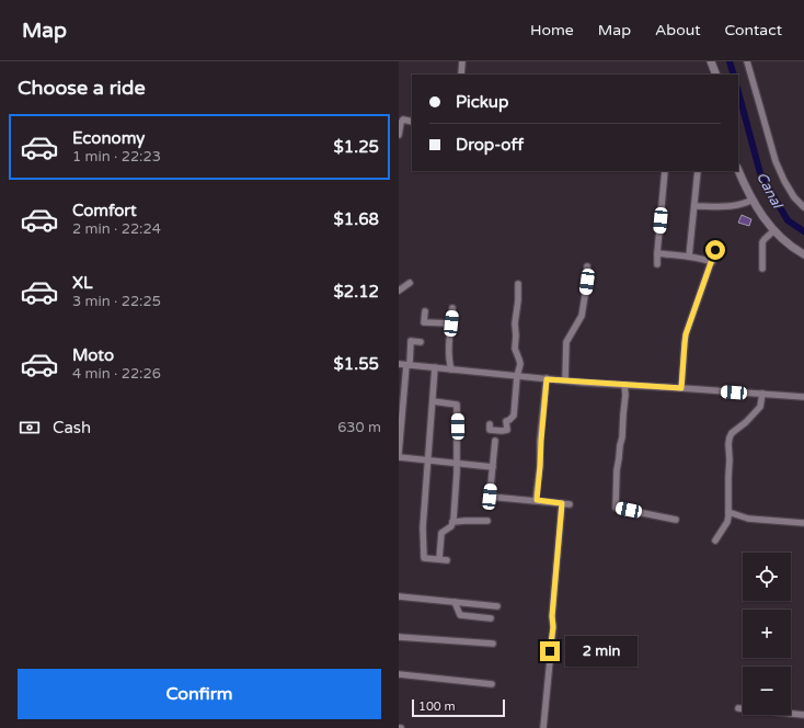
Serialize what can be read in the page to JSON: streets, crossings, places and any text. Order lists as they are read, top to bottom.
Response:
{
  "water": ["Canal"],
  "scale_bar": "100 m",
  "page": {
    "header": "Map",
    "nav": [
      "Home",
      "Map",
      "About",
      "Contact"
    ],
    "heading": "Choose a ride",
    "banner": ["Pickup", "Drop-off"],
    "list": [
      {
        "name": "Economy",
        "note": "1 min · 22:23",
        "value": "$1.25"
      },
      {
        "name": "Comfort",
        "note": "2 min · 22:24",
        "value": "$1.68"
      },
      {
        "name": "XL",
        "note": "3 min · 22:25",
        "value": "$2.12"
      },
      {
        "name": "Moto",
        "note": "4 min · 22:26",
        "value": "$1.55"
      }
    ],
    "pay": ["Cash", "630 m"],
    "map_buttons": ["+", "−"],
    "bubble": "2 min",
    "buttons": "Confirm",
    "scale": "100 m"
  }
}
